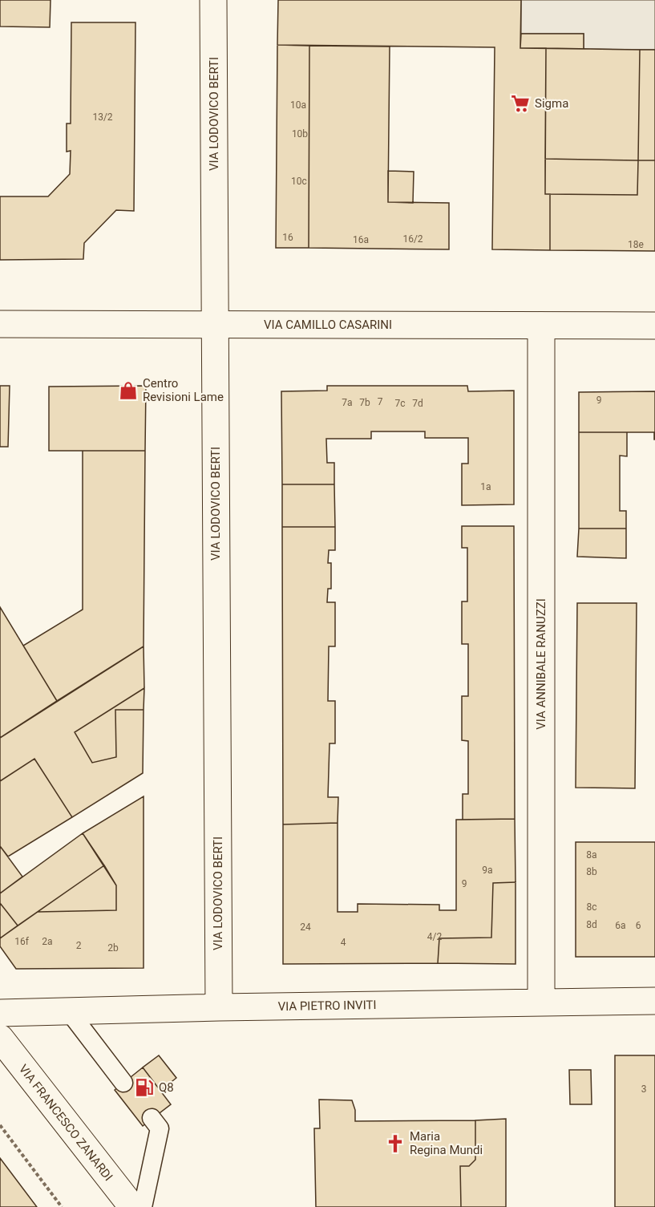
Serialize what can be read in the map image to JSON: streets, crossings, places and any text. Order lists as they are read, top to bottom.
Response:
{
  "streets": {
    "street": [
      "VIA LODOVICO BERTI",
      "VIA CAMILLO CASARINI",
      "VIA ANNIBALE RANUZZI",
      "VIA PIETRO INVITI",
      "VIA FRANCESCO ZANARDI"
    ]
  },
  "crossings": [
    ["VIA LODOVICO BERTI", "VIA CAMILLO CASARINI"],
    ["VIA LODOVICO BERTI", "VIA PIETRO INVITI"],
    ["VIA CAMILLO CASARINI", "VIA ANNIBALE RANUZZI"],
    ["VIA ANNIBALE RANUZZI", "VIA PIETRO INVITI"]
  ],
  "places": {
    "supermarket": ["Sigma"],
    "shop": ["Centro Revisioni Lame"],
    "fuel station": ["Q8"],
    "church": ["Maria Regina Mundi"]
  },
  "house_numbers": [
    "10a",
    "13/2",
    "10b",
    "10c",
    "16",
    "16/2",
    "16a",
    "18e",
    "9",
    "7",
    "7a",
    "7b",
    "7c",
    "7d",
    "1a",
    "8a",
    "9a",
    "8b",
    "9",
    "8c",
    "8d",
    "6a",
    "6",
    "24",
    "4/2",
    "16f",
    "2a",
    "4",
    "2",
    "2b",
    "3"
  ]
}
